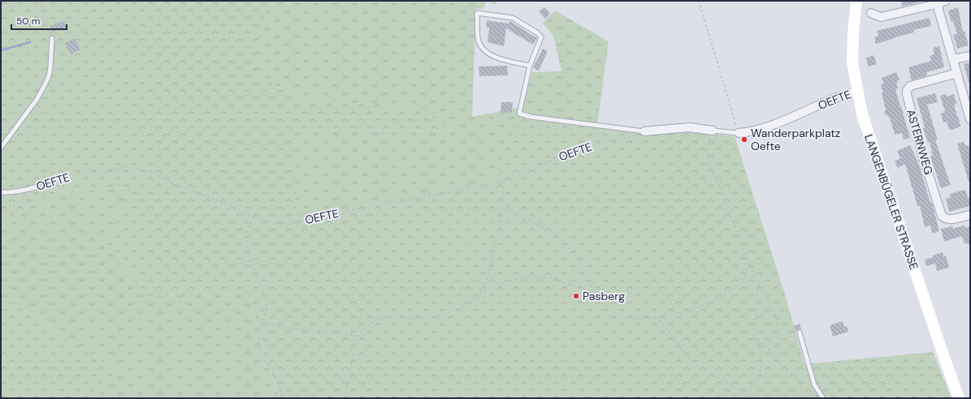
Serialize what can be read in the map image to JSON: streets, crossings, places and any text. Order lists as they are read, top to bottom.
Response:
{
  "streets": {
    "main road": ["LANGENBÜGELER STRASSE"],
    "street": ["OEFTE", "ASTERNWEG"]
  },
  "crossings": [
    ["OEFTE", "LANGENBÜGELER STRASSE"]
  ],
  "places": ["Wanderparkplatz Oefte", "Pasberg"],
  "scale_bar": "50 m"
}
